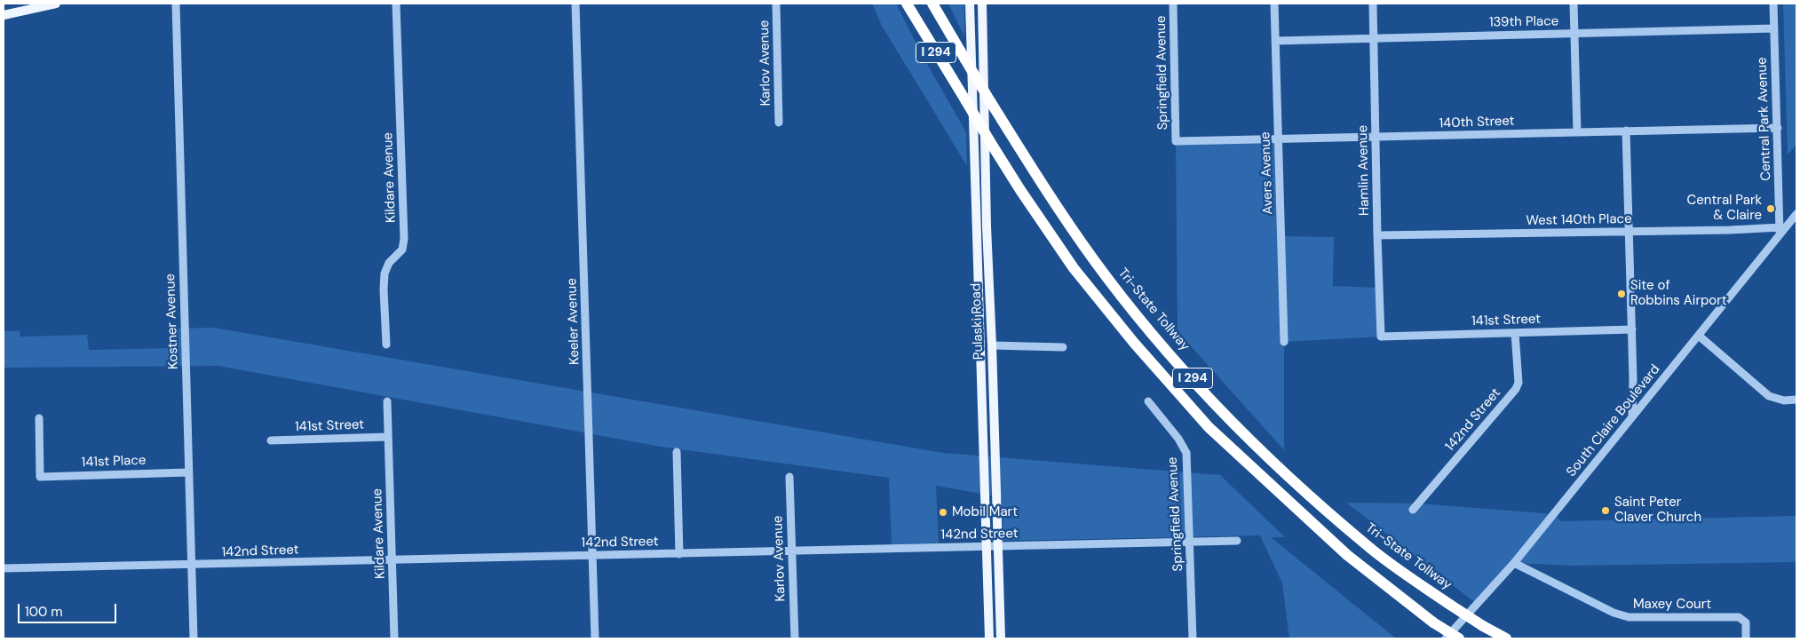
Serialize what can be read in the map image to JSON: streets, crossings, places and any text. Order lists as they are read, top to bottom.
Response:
{
  "streets": {
    "highway": ["I 294", "Tri-State Tollway"],
    "main road": ["Pulaski Road"],
    "street": [
      "139th Place",
      "Karlov Avenue",
      "Springfield Avenue",
      "Central Park Avenue",
      "140th Street",
      "Hamlin Avenue",
      "Avers Avenue",
      "Kildare Avenue",
      "West 140th Place",
      "141st Street",
      "Kostner Avenue",
      "Keeler Avenue",
      "142nd Street",
      "South Claire Boulevard",
      "141st Place",
      "Maxey Court"
    ]
  },
  "crossings": [
    ["139th Place", "Central Park Avenue"],
    ["139th Place", "Hamlin Avenue"],
    ["139th Place", "Avers Avenue"],
    ["Karlov Avenue", "142nd Street"],
    ["Springfield Avenue", "140th Street"],
    ["Springfield Avenue", "142nd Street"],
    ["Central Park Avenue", "140th Street"],
    ["Central Park Avenue", "West 140th Place"],
    ["Central Park Avenue", "South Claire Boulevard"],
    ["140th Street", "Hamlin Avenue"],
    ["140th Street", "Avers Avenue"],
    ["Hamlin Avenue", "West 140th Place"],
    ["Hamlin Avenue", "141st Street"],
    ["Kildare Avenue", "141st Street"],
    ["Kildare Avenue", "142nd Street"],
    ["West 140th Place", "South Claire Boulevard"],
    ["141st Street", "142nd Street"],
    ["Kostner Avenue", "142nd Street"],
    ["Kostner Avenue", "141st Place"],
    ["Keeler Avenue", "142nd Street"],
    ["Pulaski Road", "142nd Street"],
    ["South Claire Boulevard", "Maxey Court"]
  ],
  "places": [
    "Central Park & Claire",
    "Site of Robbins Airport",
    "Saint Peter Claver Church",
    "Mobil Mart"
  ],
  "scale_bar": "100 m"
}
